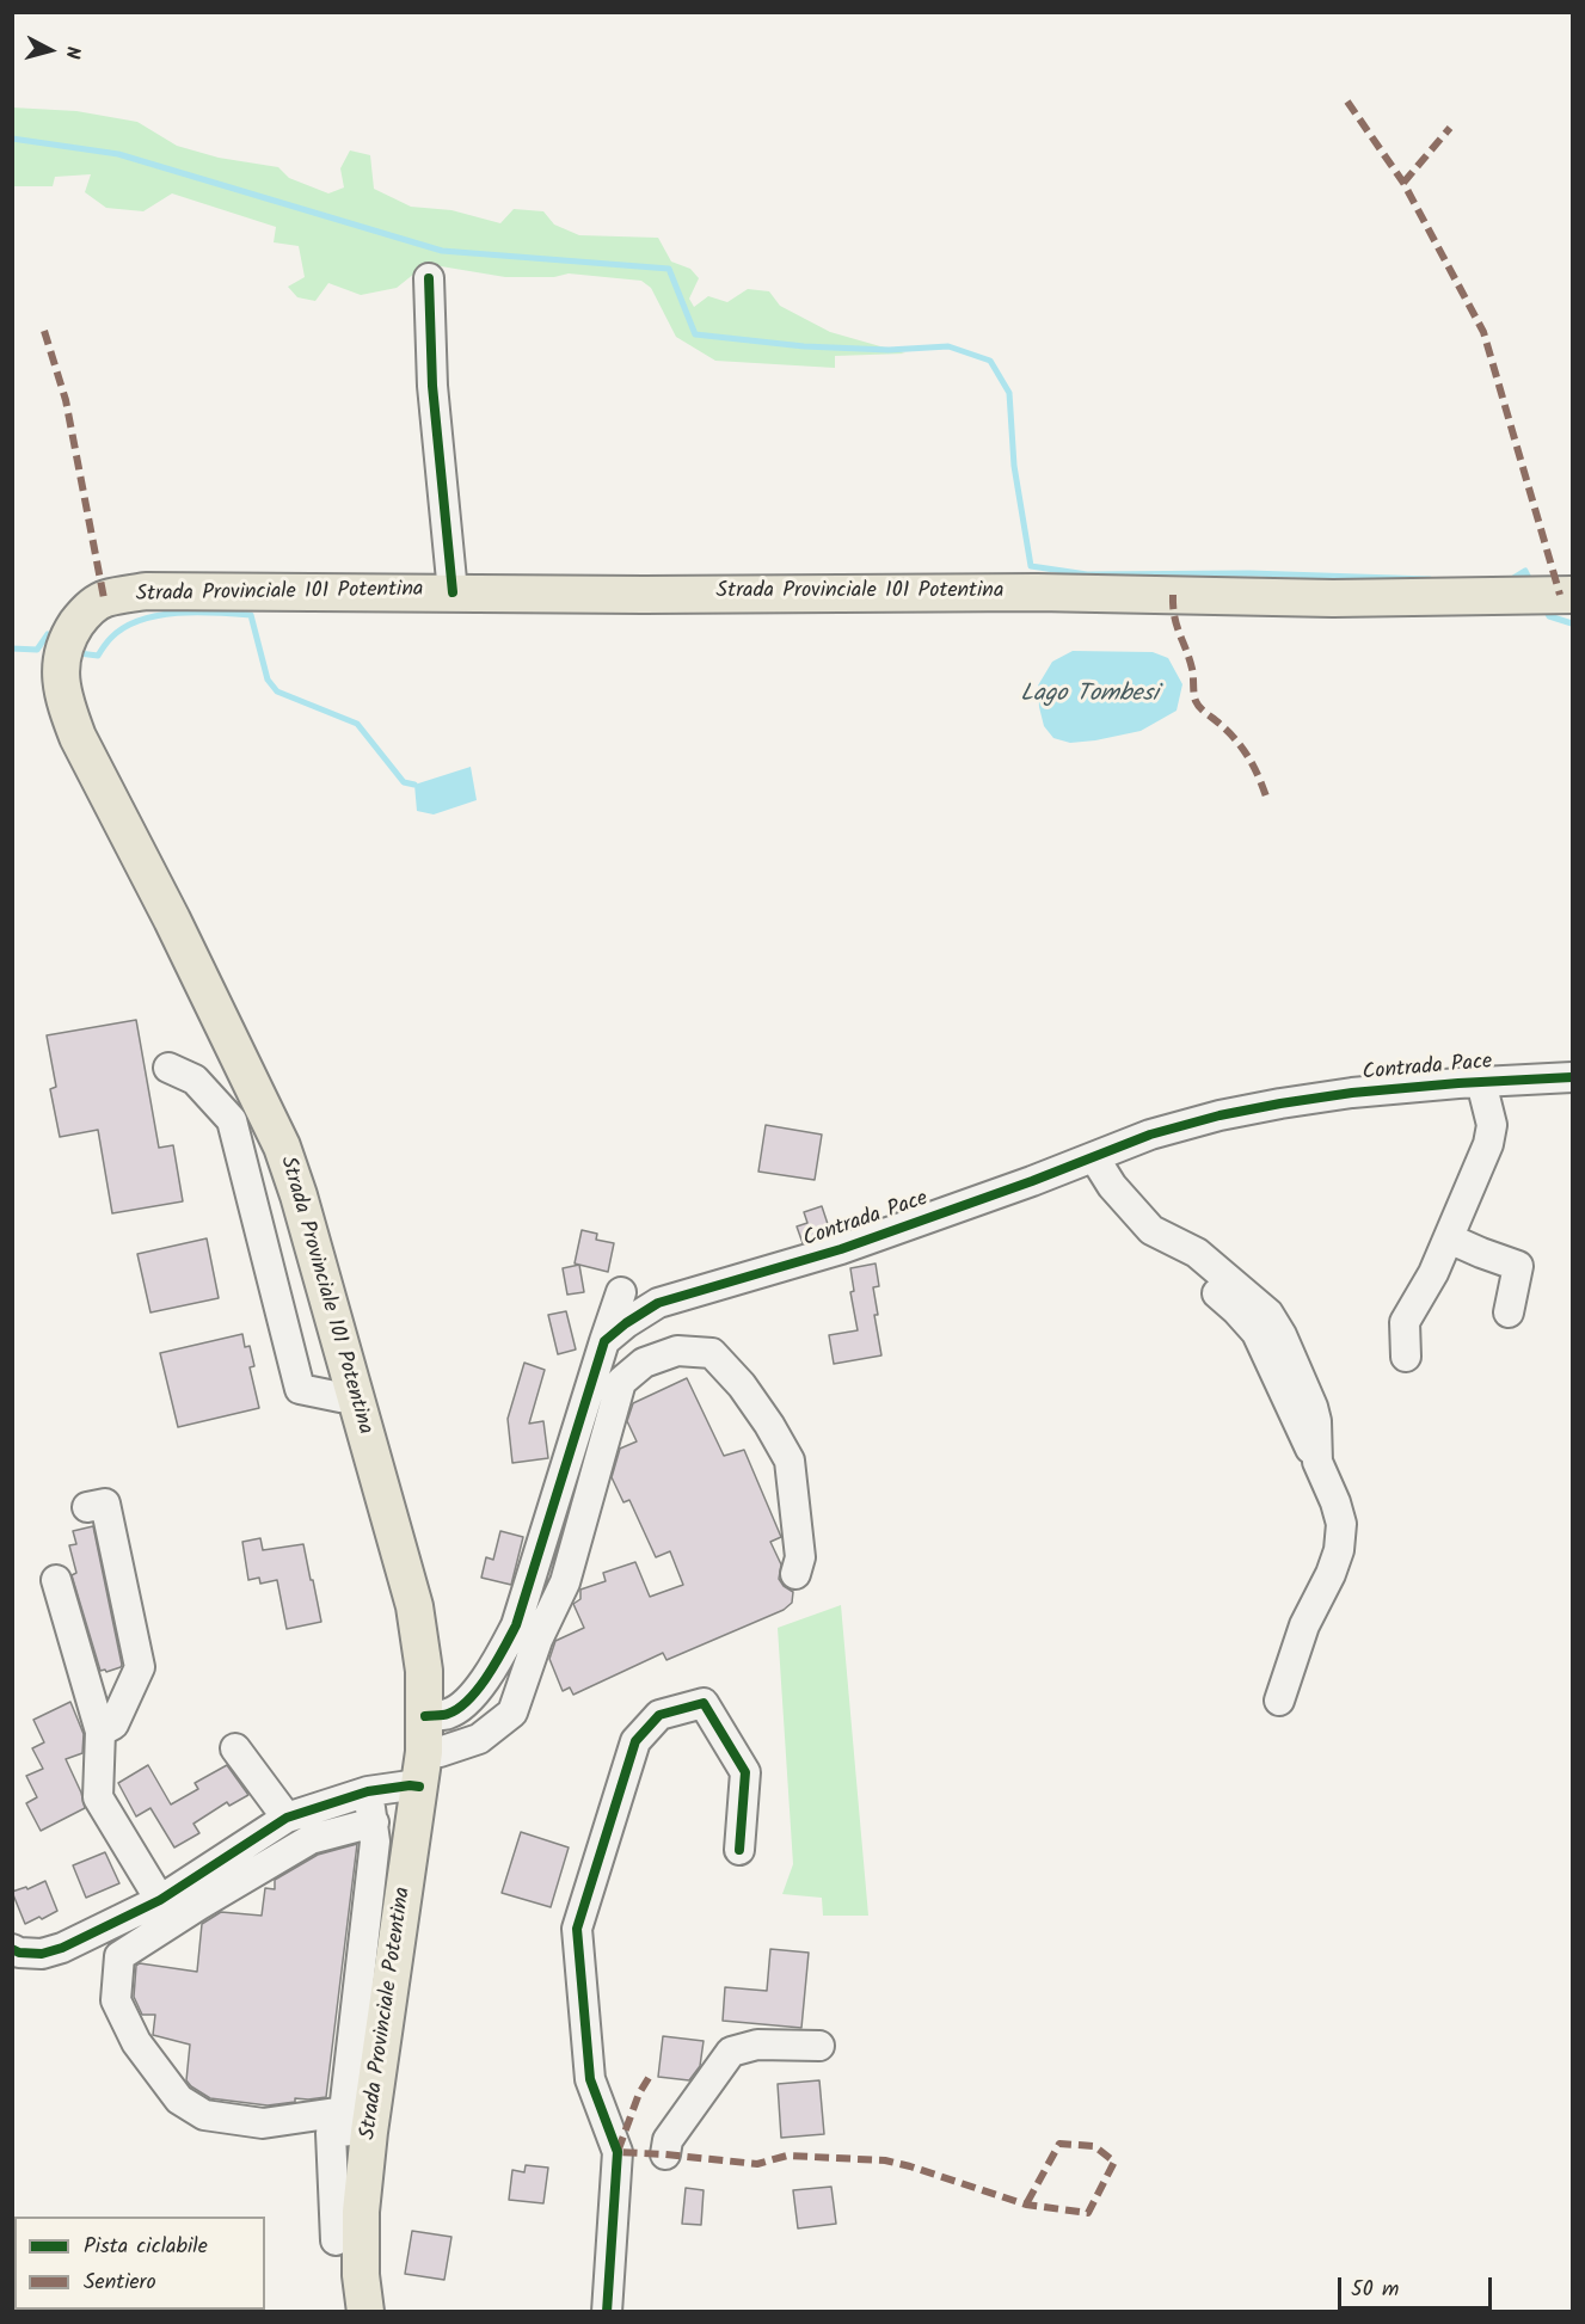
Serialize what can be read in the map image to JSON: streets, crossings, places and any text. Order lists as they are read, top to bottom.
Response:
{
  "streets": {
    "main road": ["Strada Provinciale 101 Potentina", "Strada Provinciale Potentina"],
    "street": ["Contrada Pace"]
  },
  "crossings": [
    ["Strada Provinciale 101 Potentina", "Strada Provinciale Potentina"]
  ],
  "water": ["Lago Tombesi"],
  "legend": ["Pista ciclabile", "Sentiero"],
  "scale_bar": "50 m",
  "north": "right"
}
